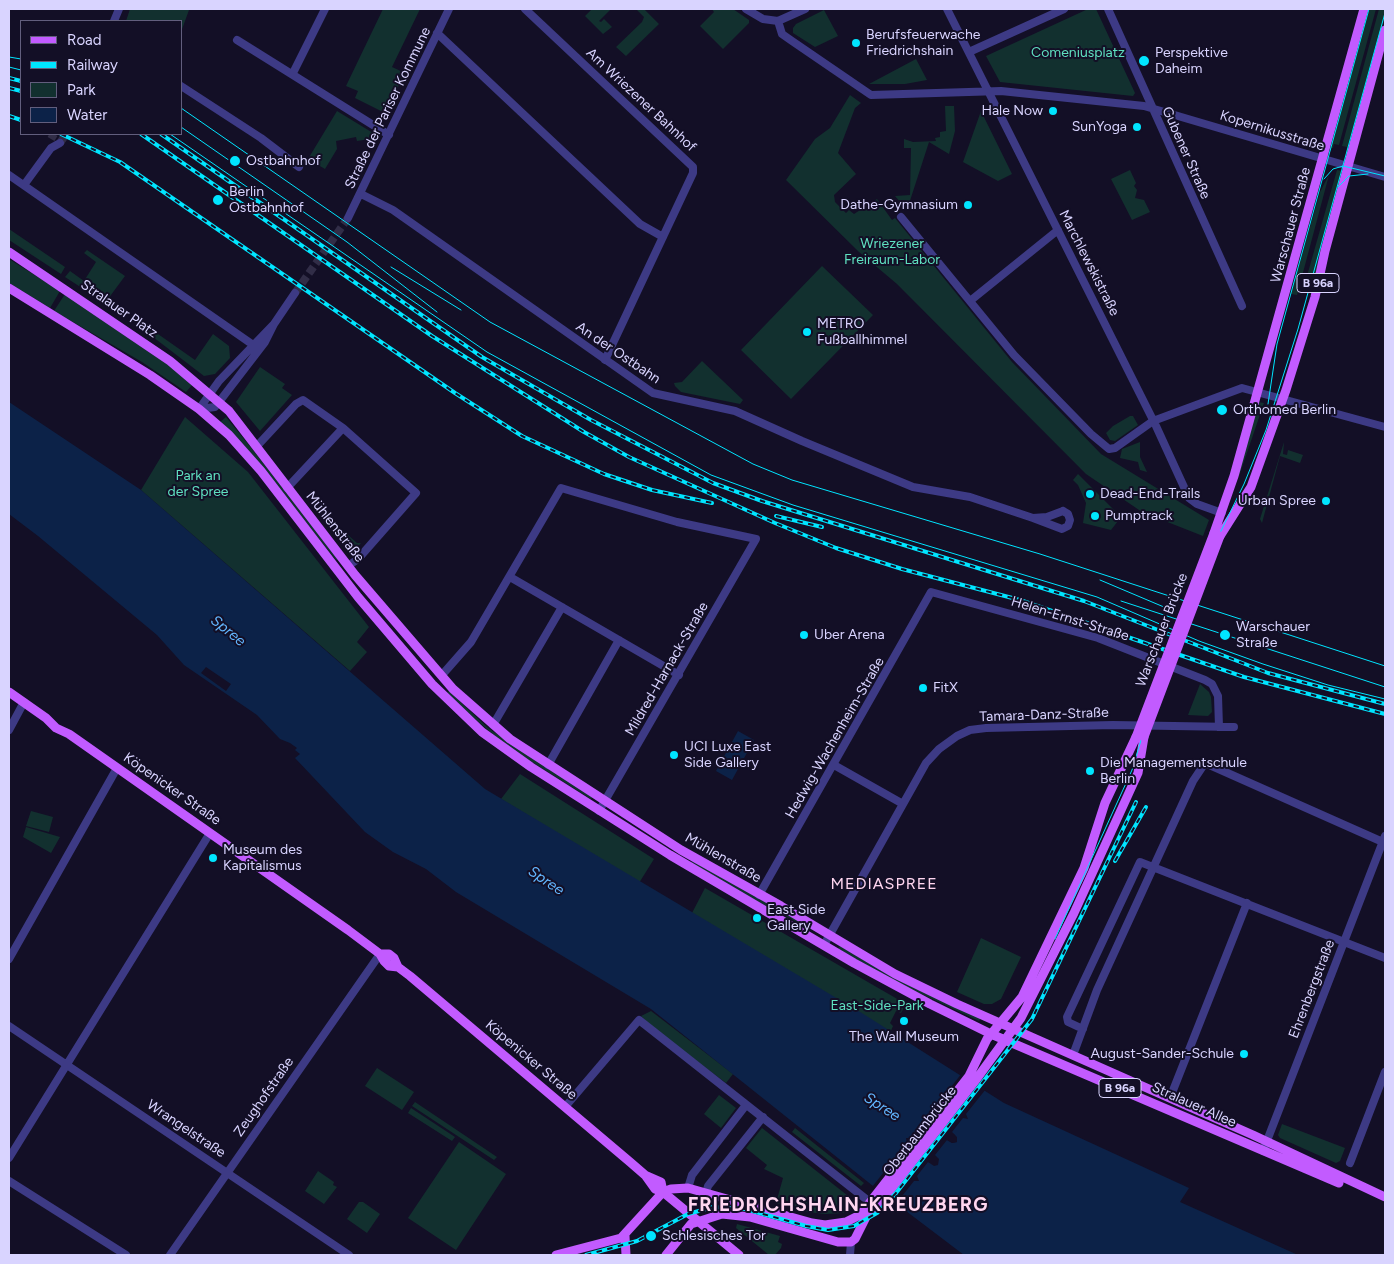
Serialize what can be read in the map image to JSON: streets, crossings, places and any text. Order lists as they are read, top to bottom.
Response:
{
  "streets": {
    "main road": [
      "Warschauer Straße",
      "B 96a",
      "Stralauer Platz",
      "Mühlenstraße",
      "Warschauer Brücke",
      "Köpenicker Straße",
      "Stralauer Allee",
      "Oberbaumbrücke"
    ],
    "street": [
      "Am Wriezener Bahnhof",
      "Straße der Pariser Kommune",
      "Kopernikusstraße",
      "Gubener Straße",
      "Marchlewskistraße",
      "An der Ostbahn",
      "Helen-Ernst-Straße",
      "Mildred-Harnack-Straße",
      "Tamara-Danz-Straße",
      "Hedwig-Wachenheim-Straße",
      "Ehrenbergstraße",
      "Zeughofstraße",
      "Wrangelstraße"
    ]
  },
  "crossings": [
    ["Am Wriezener Bahnhof", "An der Ostbahn"],
    ["Straße der Pariser Kommune", "An der Ostbahn"],
    ["Kopernikusstraße", "Gubener Straße"],
    ["Kopernikusstraße", "Warschauer Straße"],
    ["Kopernikusstraße", "Marchlewskistraße"],
    ["Kopernikusstraße", "B 96a"],
    ["Warschauer Straße", "Marchlewskistraße"],
    ["Warschauer Straße", "B 96a"],
    ["Warschauer Straße", "Warschauer Brücke"],
    ["B 96a", "Mühlenstraße"],
    ["B 96a", "Warschauer Brücke"],
    ["B 96a", "Stralauer Allee"],
    ["B 96a", "Oberbaumbrücke"],
    ["Stralauer Platz", "Mühlenstraße"],
    ["Mühlenstraße", "Mildred-Harnack-Straße"],
    ["Mühlenstraße", "Tamara-Danz-Straße"],
    ["Mühlenstraße", "Hedwig-Wachenheim-Straße"],
    ["Mühlenstraße", "Stralauer Allee"],
    ["Helen-Ernst-Straße", "Tamara-Danz-Straße"],
    ["Helen-Ernst-Straße", "Hedwig-Wachenheim-Straße"],
    ["Köpenicker Straße", "Zeughofstraße"],
    ["Ehrenbergstraße", "Stralauer Allee"],
    ["Zeughofstraße", "Wrangelstraße"]
  ],
  "districts": ["MEDIASPREE", "FRIEDRICHSHAIN-KREUZBERG"],
  "water": ["Spree"],
  "parks": [
    "Comeniusplatz",
    "Wriezener Freiraum-Labor",
    "Park an der Spree",
    "East-Side-Park"
  ],
  "places": [
    "Berufsfeuerwache Friedrichshain",
    "Perspektive Daheim",
    "Hale Now",
    "SunYoga",
    "Ostbahnhof",
    "Berlin Ostbahnhof",
    "Dathe-Gymnasium",
    "METRO Fußballhimmel",
    "Orthomed Berlin",
    "Dead-End-Trails",
    "Urban Spree",
    "Pumptrack",
    "Uber Arena",
    "Warschauer Straße",
    "FitX",
    "UCI Luxe East Side Gallery",
    "Die Managementschule Berlin",
    "Museum des Kapitalismus",
    "East Side Gallery",
    "The Wall Museum",
    "August-Sander-Schule",
    "Schlesisches Tor"
  ],
  "legend": [
    "Road",
    "Railway",
    "Park",
    "Water"
  ]
}
